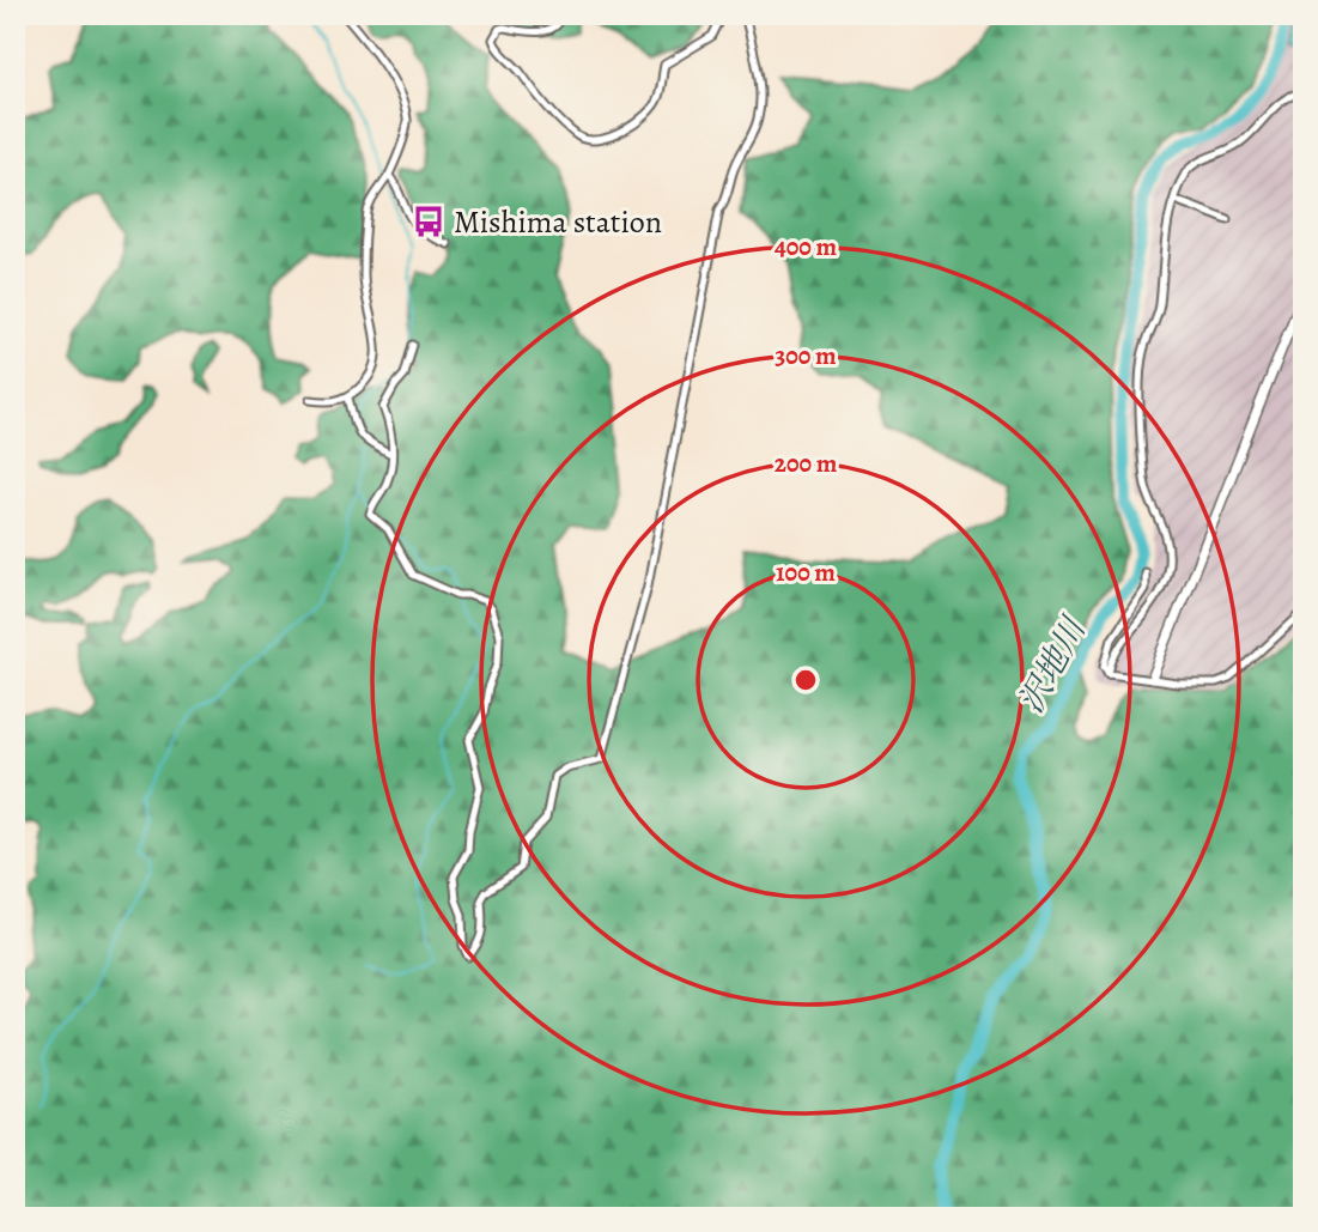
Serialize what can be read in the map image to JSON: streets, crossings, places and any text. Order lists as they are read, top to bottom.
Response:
{
  "water": ["沢地川"],
  "places": {
    "bus stop": ["Mishima station"]
  },
  "rings": [
    "400 m",
    "300 m",
    "200 m",
    "100 m"
  ]
}
